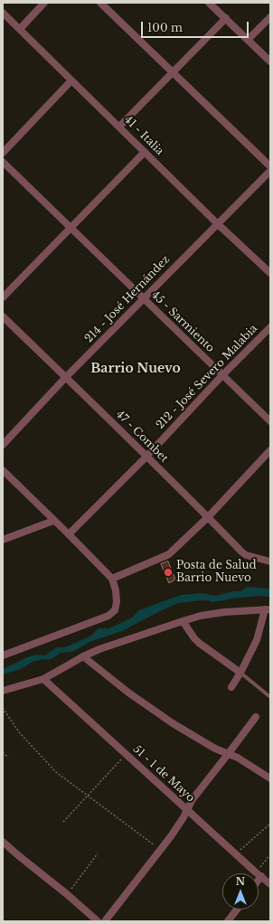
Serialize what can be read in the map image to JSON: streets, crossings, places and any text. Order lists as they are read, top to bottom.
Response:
{
  "streets": {
    "street": [
      "41 - Italia",
      "214 - José Hernández",
      "45 - Sarmiento",
      "212 - José Severo Malabia",
      "47 - Combet",
      "51 - 1 de Mayo"
    ]
  },
  "crossings": [
    ["41 - Italia", "214 - José Hernández"],
    ["214 - José Hernández", "45 - Sarmiento"],
    ["214 - José Hernández", "47 - Combet"],
    ["45 - Sarmiento", "212 - José Severo Malabia"],
    ["212 - José Severo Malabia", "47 - Combet"]
  ],
  "districts": ["Barrio Nuevo"],
  "places": ["Posta de Salud Barrio Nuevo"],
  "scale_bar": "100 m",
  "north": "top"
}
